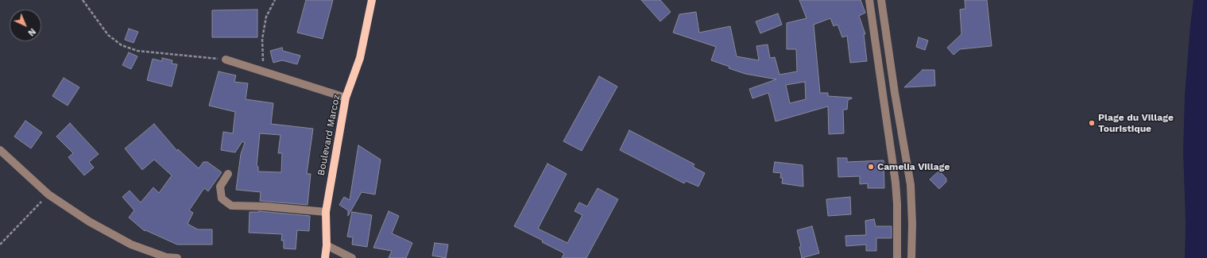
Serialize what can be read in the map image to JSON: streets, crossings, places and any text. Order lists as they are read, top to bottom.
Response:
{
  "streets": {
    "main road": ["Boulevard Marcoz"]
  },
  "places": ["Plage du Village Touristique", "Camelia Village"],
  "north": "bottom right"
}
